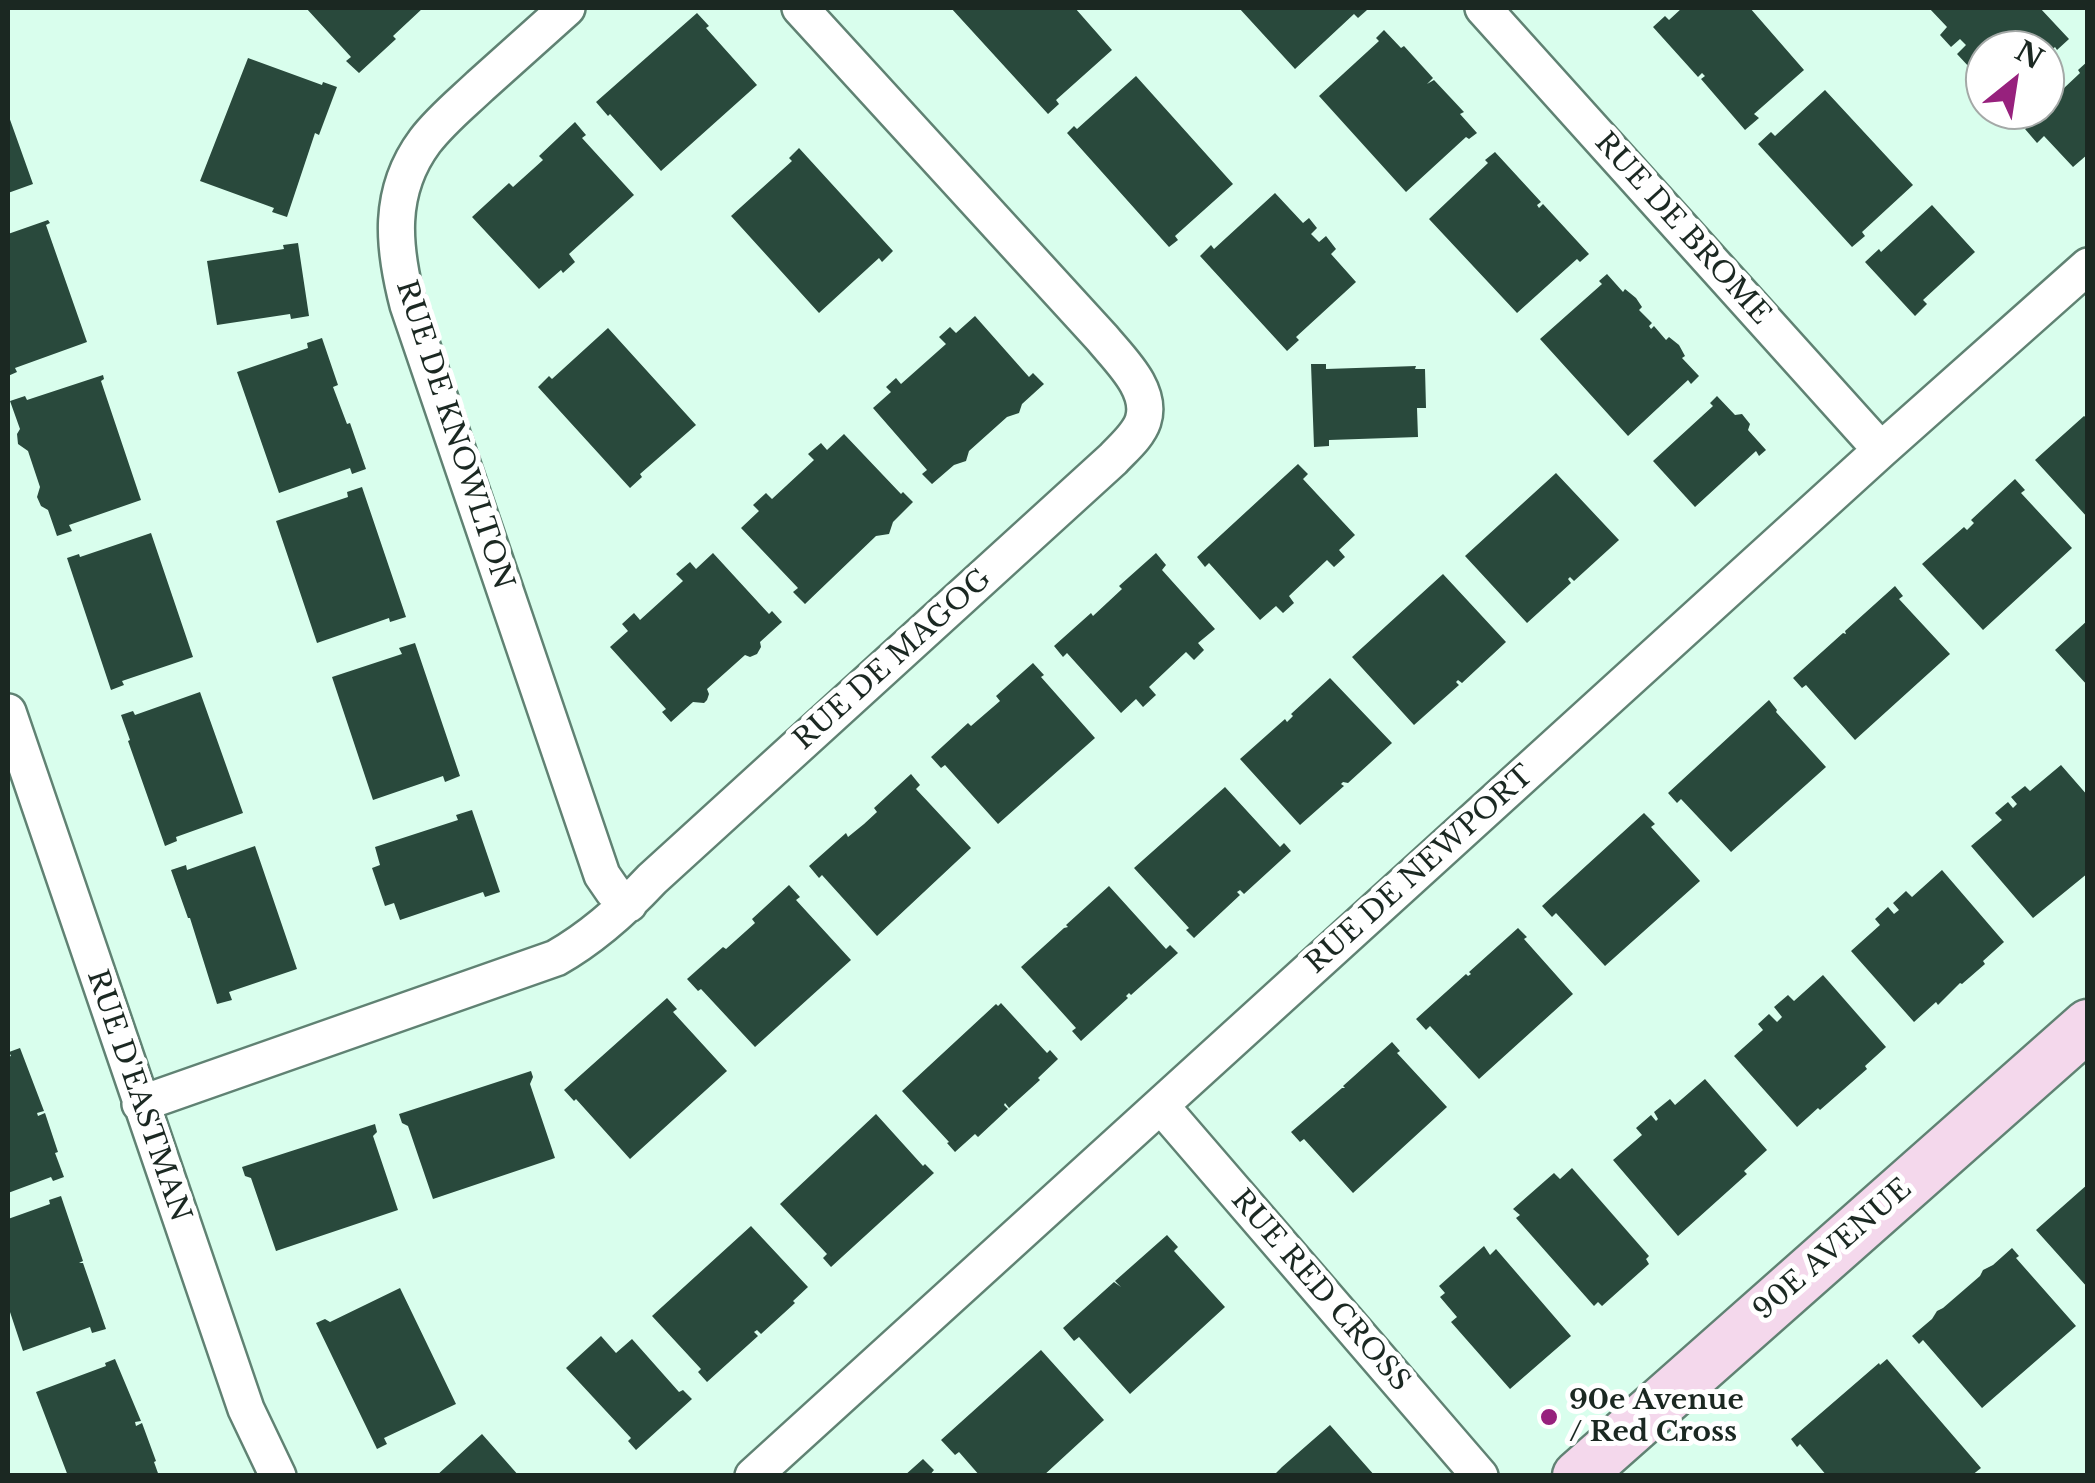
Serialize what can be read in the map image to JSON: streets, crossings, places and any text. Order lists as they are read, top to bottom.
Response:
{
  "streets": {
    "street": [
      "RUE DE BROME",
      "RUE DE KNOWLTON",
      "RUE DE MAGOG",
      "RUE DE NEWPORT",
      "RUE D'EASTMAN",
      "90E AVENUE",
      "RUE RED CROSS"
    ]
  },
  "crossings": [
    ["RUE DE BROME", "RUE DE NEWPORT"],
    ["RUE DE KNOWLTON", "RUE DE MAGOG"],
    ["RUE DE MAGOG", "RUE D'EASTMAN"],
    ["RUE DE NEWPORT", "RUE RED CROSS"]
  ],
  "places": ["90e Avenue / Red Cross"],
  "north": "top right"
}
